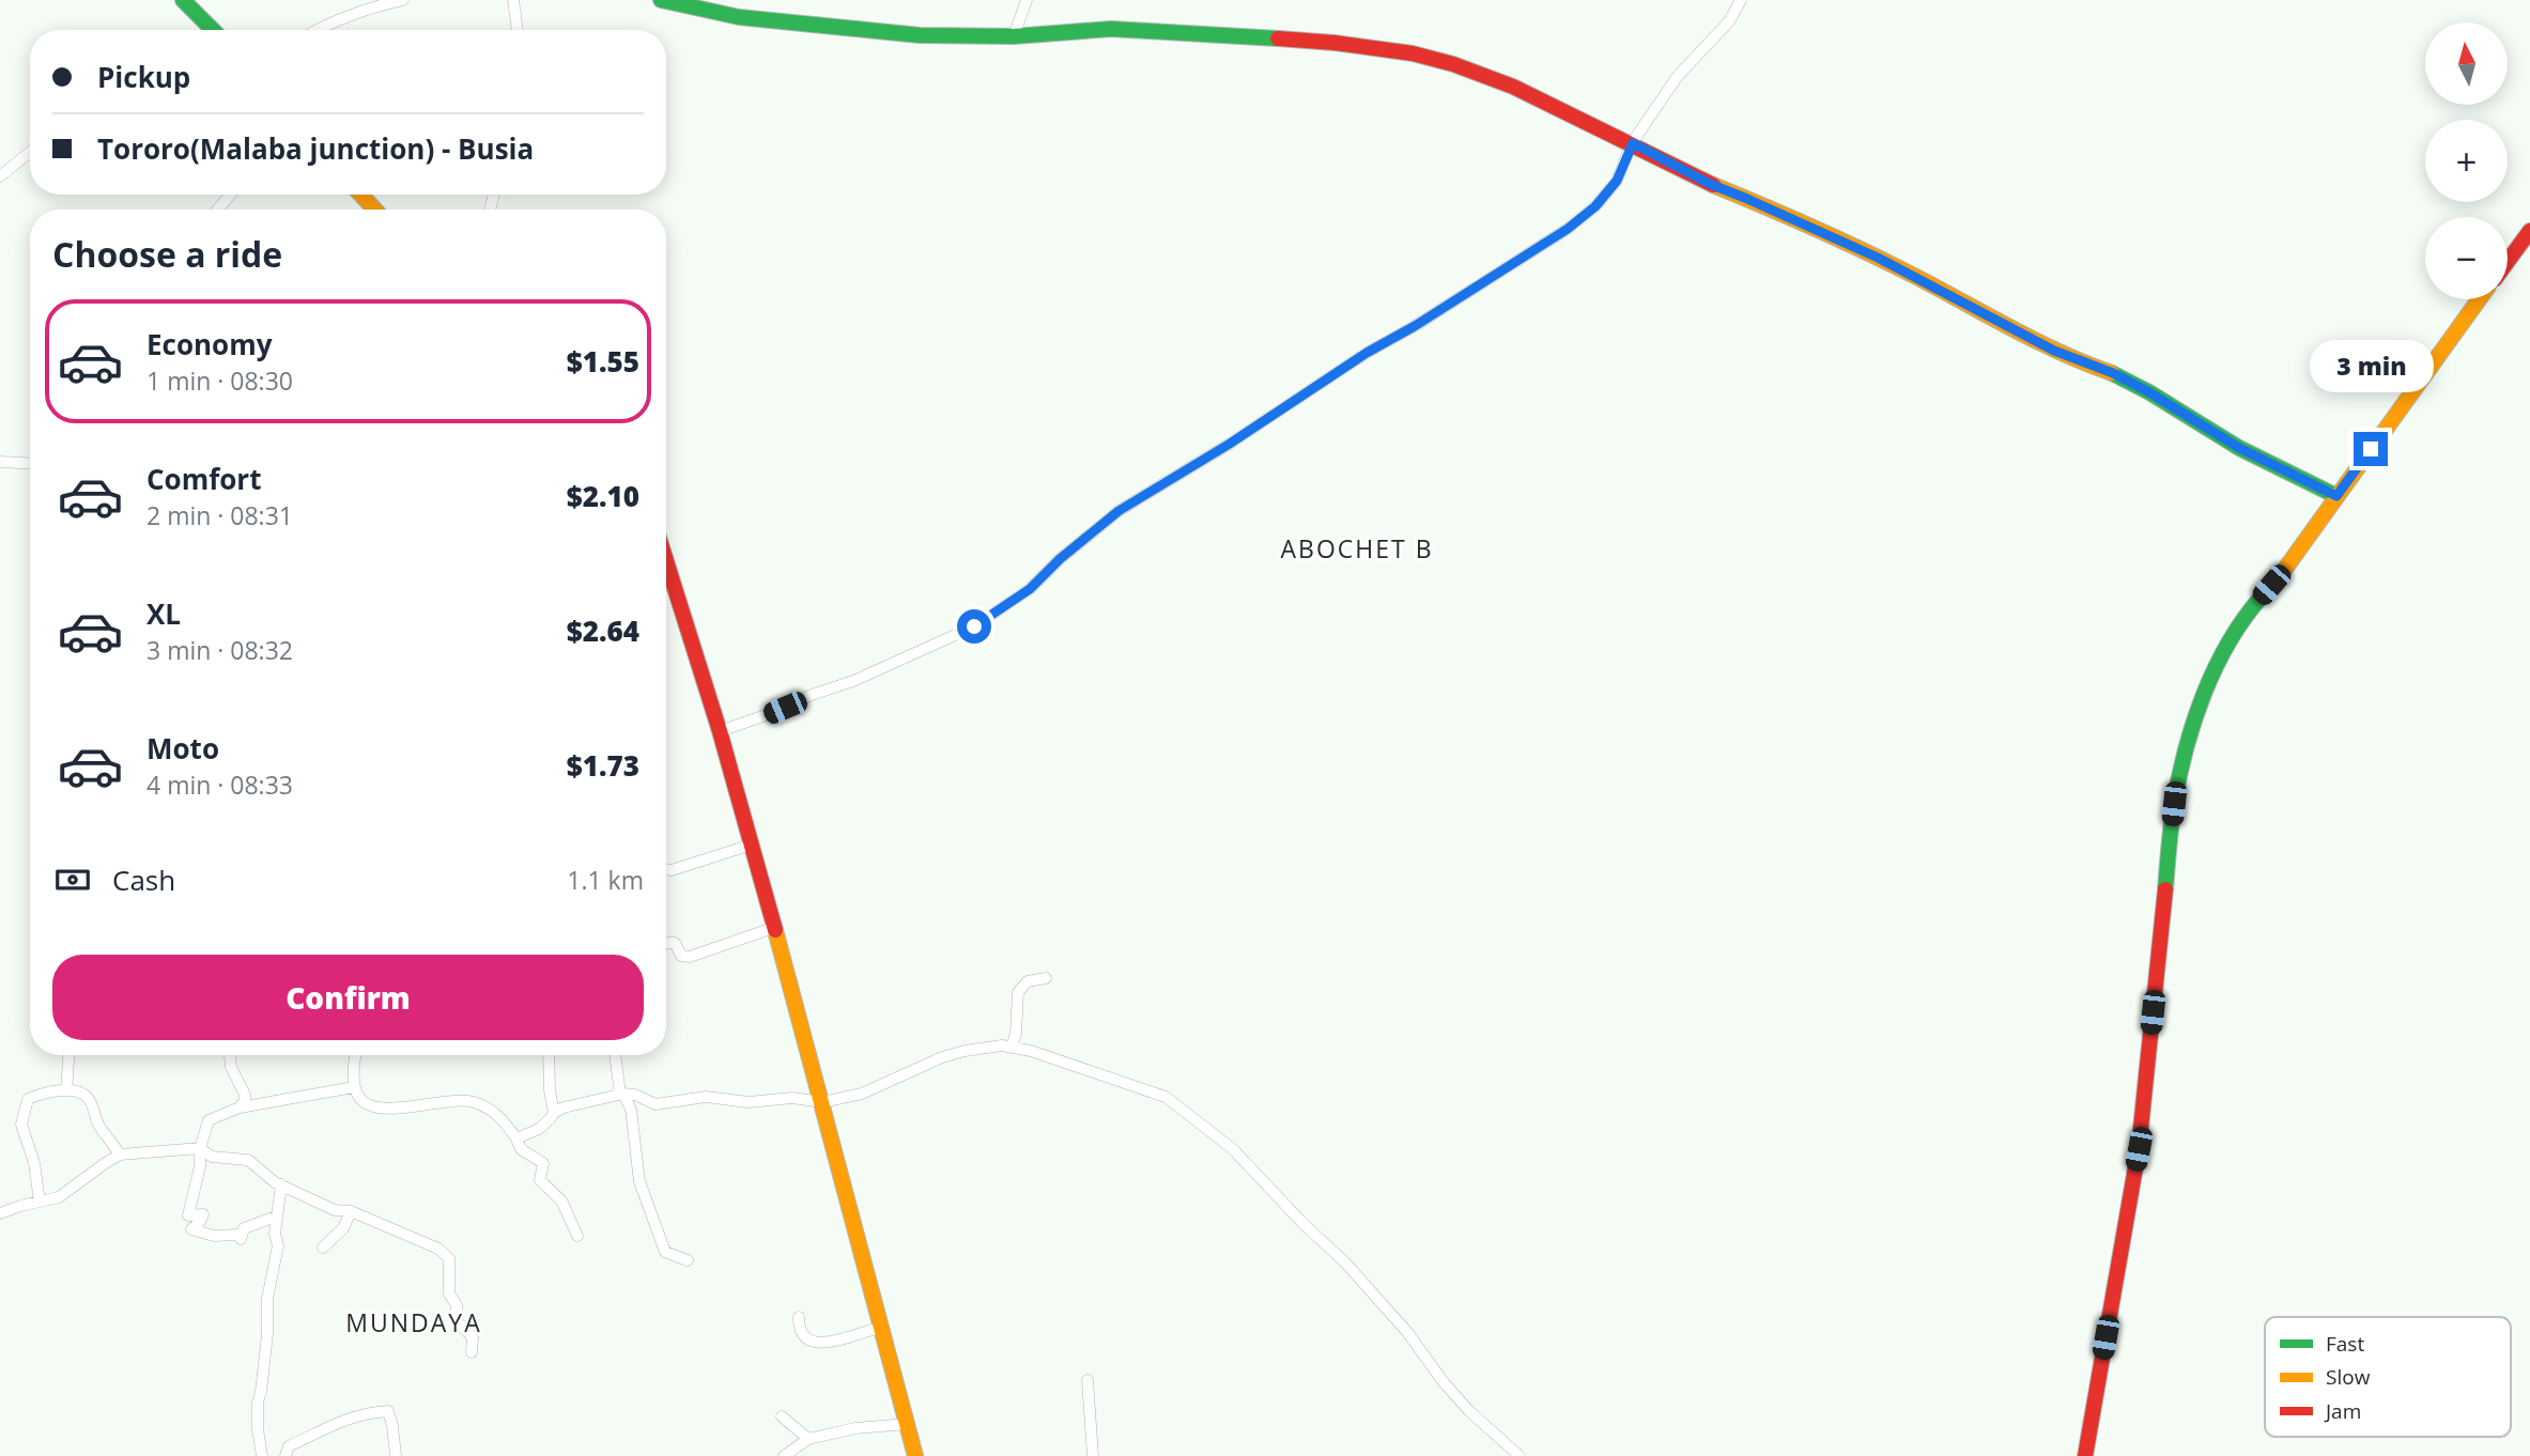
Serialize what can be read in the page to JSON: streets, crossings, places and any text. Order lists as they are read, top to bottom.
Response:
{
  "districts": ["ABOCHET B", "MUNDAYA"],
  "legend": ["Fast", "Slow", "Jam"],
  "north": "top",
  "page": {
    "map_buttons": ["+", "−"],
    "banner": ["Pickup", "Tororo(Malaba junction) - Busia"],
    "heading": "Choose a ride",
    "list": [
      {
        "name": "Economy",
        "note": "1 min · 08:30",
        "value": "$1.55"
      },
      {
        "name": "Comfort",
        "note": "2 min · 08:31",
        "value": "$2.10"
      },
      {
        "name": "XL",
        "note": "3 min · 08:32",
        "value": "$2.64"
      },
      {
        "name": "Moto",
        "note": "4 min · 08:33",
        "value": "$1.73"
      }
    ],
    "bubble": "3 min",
    "pay": ["Cash", "1.1 km"],
    "buttons": "Confirm"
  }
}
